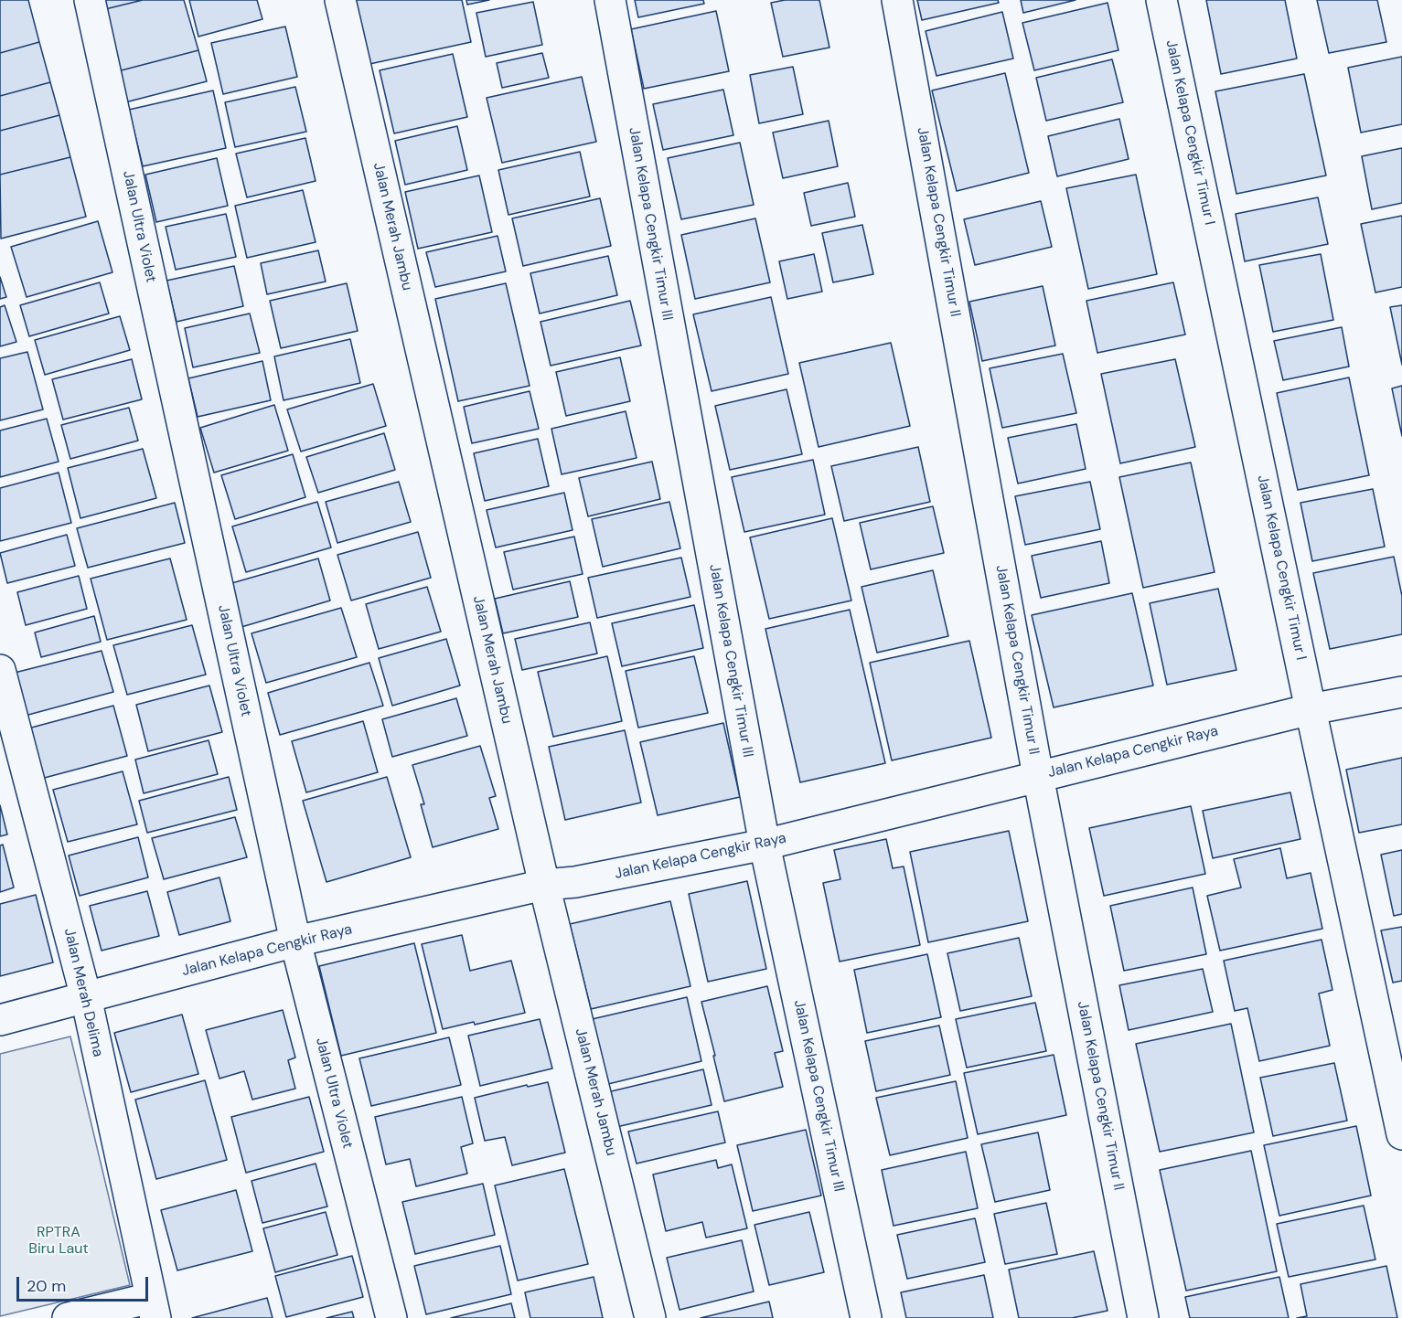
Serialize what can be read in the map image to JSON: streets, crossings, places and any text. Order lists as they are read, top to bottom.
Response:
{
  "streets": {
    "street": [
      "Jalan Kelapa Cengkir Timur I",
      "Jalan Kelapa Cengkir Timur II",
      "Jalan Kelapa Cengkir Timur III",
      "Jalan Ultra Violet",
      "Jalan Merah Jambu",
      "Jalan Kelapa Cengkir Raya",
      "Jalan Merah Delima"
    ]
  },
  "crossings": [
    ["Jalan Kelapa Cengkir Timur I", "Jalan Kelapa Cengkir Raya"],
    ["Jalan Kelapa Cengkir Timur II", "Jalan Kelapa Cengkir Raya"],
    ["Jalan Kelapa Cengkir Timur III", "Jalan Kelapa Cengkir Raya"],
    ["Jalan Ultra Violet", "Jalan Kelapa Cengkir Raya"],
    ["Jalan Merah Jambu", "Jalan Kelapa Cengkir Raya"],
    ["Jalan Kelapa Cengkir Raya", "Jalan Merah Delima"]
  ],
  "parks": ["RPTRA Biru Laut"],
  "scale_bar": "20 m"
}
